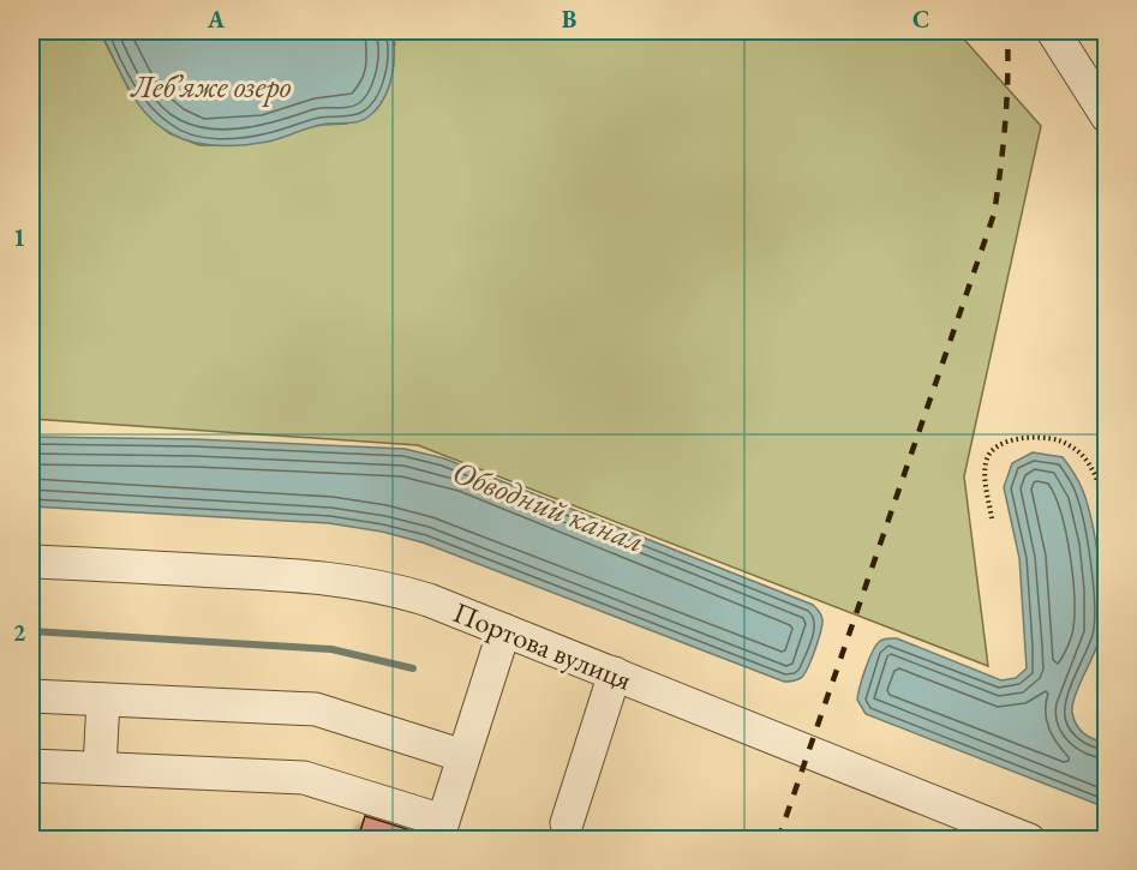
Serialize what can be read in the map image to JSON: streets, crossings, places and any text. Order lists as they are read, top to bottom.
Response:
{
  "streets": {
    "street": ["Портова вулиця"]
  },
  "water": ["Леб’яже озеро", "Обводний канал"],
  "grid": {
    "columns": ["A", "B", "C"],
    "rows": ["1", "2"]
  }
}
